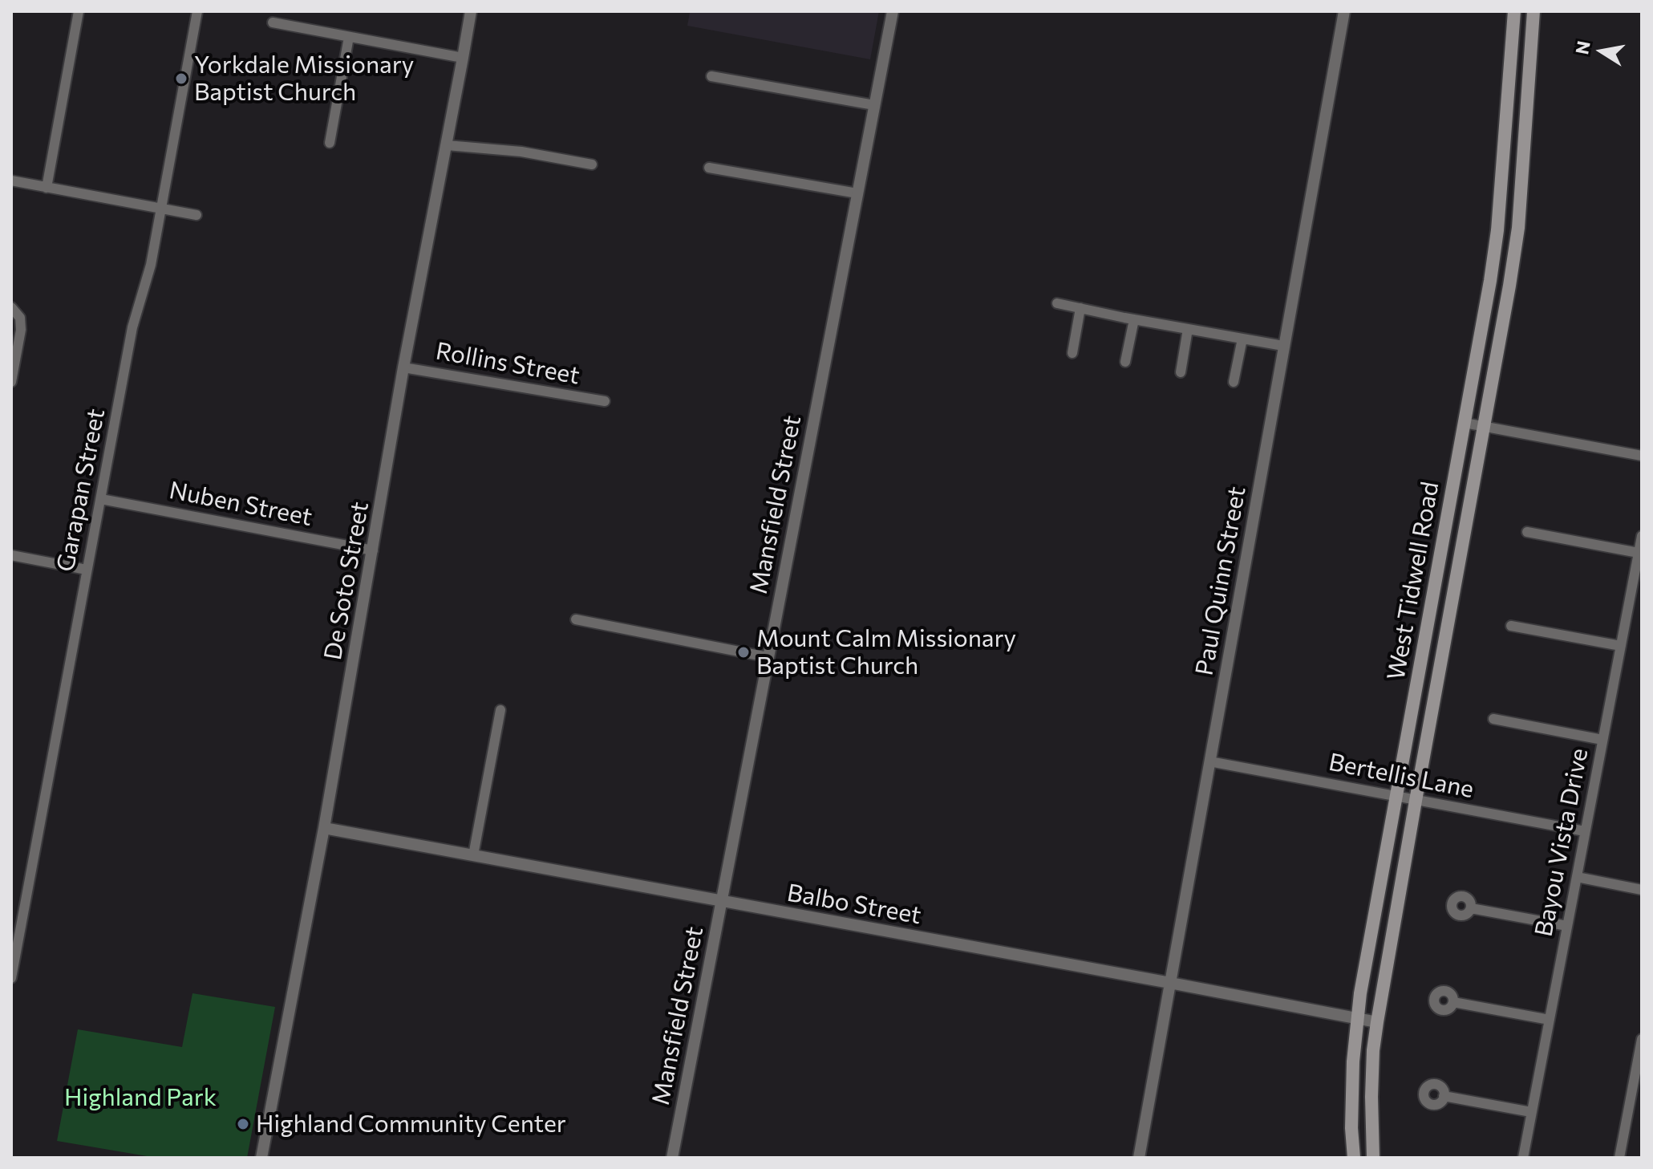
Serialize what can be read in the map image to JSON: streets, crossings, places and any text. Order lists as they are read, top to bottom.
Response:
{
  "streets": {
    "main road": ["West Tidwell Road"],
    "street": [
      "Rollins Street",
      "Garapan Street",
      "Nuben Street",
      "Mansfield Street",
      "De Soto Street",
      "Paul Quinn Street",
      "Bertellis Lane",
      "Bayou Vista Drive",
      "Balbo Street"
    ]
  },
  "crossings": [
    ["Rollins Street", "De Soto Street"],
    ["Garapan Street", "Nuben Street"],
    ["Nuben Street", "De Soto Street"],
    ["Mansfield Street", "Balbo Street"],
    ["De Soto Street", "Balbo Street"],
    ["Paul Quinn Street", "Bertellis Lane"],
    ["Paul Quinn Street", "Balbo Street"],
    ["West Tidwell Road", "Bertellis Lane"],
    ["West Tidwell Road", "Balbo Street"],
    ["Bertellis Lane", "Bayou Vista Drive"]
  ],
  "parks": ["Highland Park"],
  "places": ["Yorkdale Missionary Baptist Church", "Mount Calm Missionary Baptist Church", "Highland Community Center"],
  "north": "left"
}
